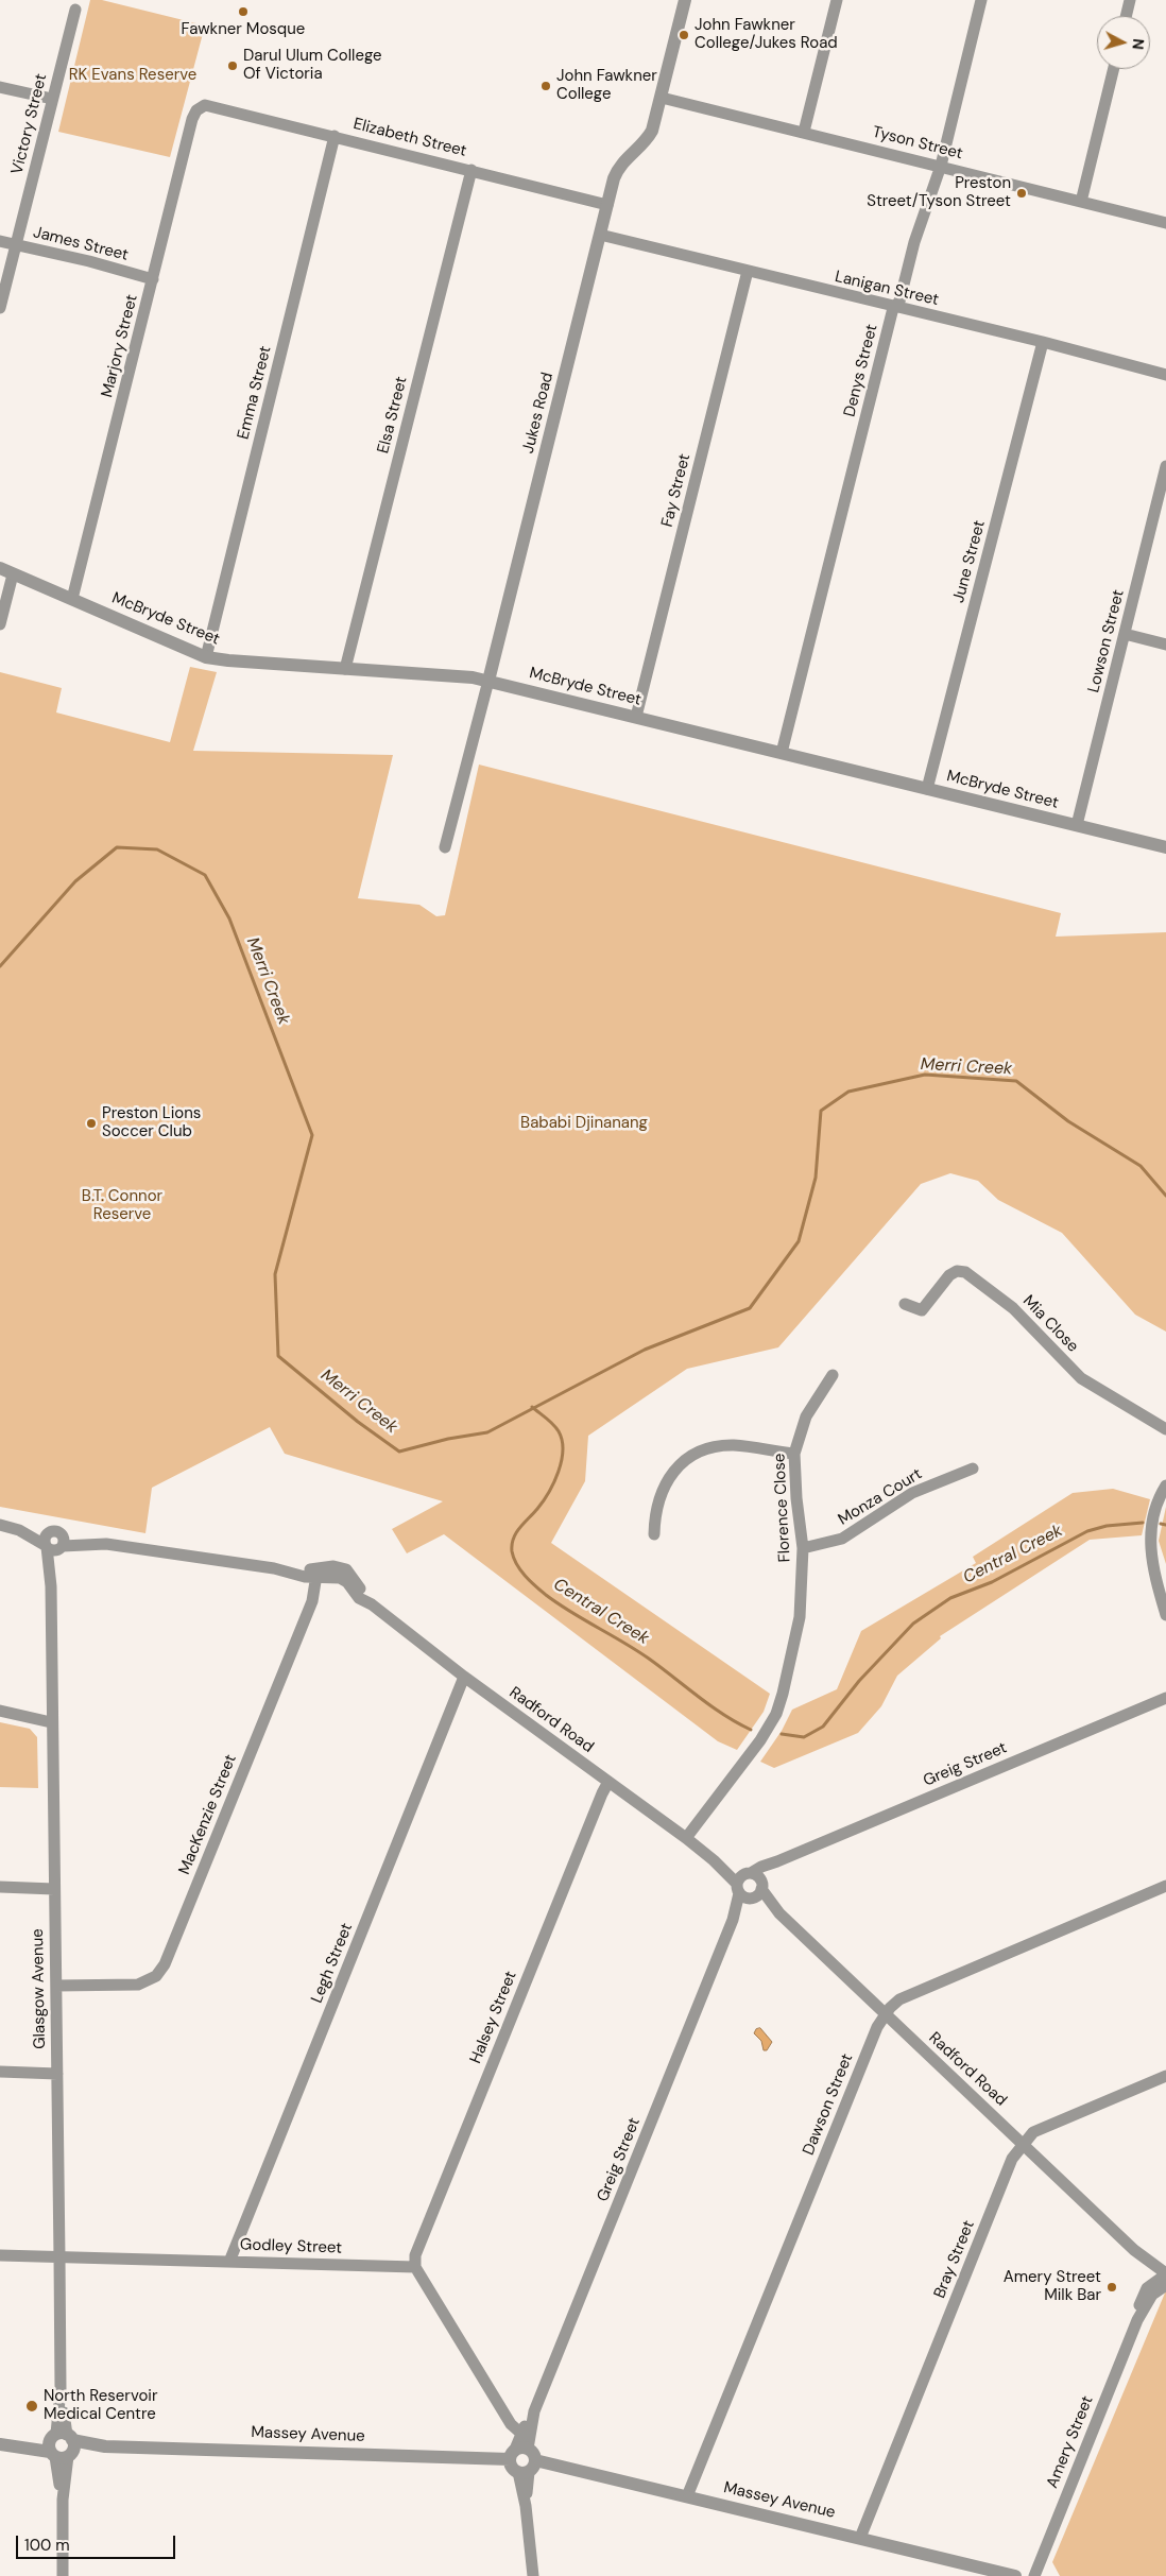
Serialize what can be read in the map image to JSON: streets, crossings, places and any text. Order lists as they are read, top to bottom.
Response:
{
  "streets": {
    "street": [
      "Victory Street",
      "Elizabeth Street",
      "Tyson Street",
      "James Street",
      "Lanigan Street",
      "Marjory Street",
      "Denys Street",
      "Emma Street",
      "Jukes Road",
      "Elsa Street",
      "Fay Street",
      "June Street",
      "McBryde Street",
      "Lowson Street",
      "Mia Close",
      "Monza Court",
      "Florence Close",
      "Radford Road",
      "Greig Street",
      "MacKenzie Street",
      "Legh Street",
      "Glasgow Avenue",
      "Halsey Street",
      "Dawson Street",
      "Godley Street",
      "Bray Street",
      "Massey Avenue",
      "Amery Street"
    ]
  },
  "crossings": [
    ["Victory Street", "James Street"],
    ["Elizabeth Street", "Marjory Street"],
    ["Elizabeth Street", "Emma Street"],
    ["Elizabeth Street", "Jukes Road"],
    ["Elizabeth Street", "Elsa Street"],
    ["Tyson Street", "Denys Street"],
    ["Tyson Street", "Jukes Road"],
    ["James Street", "Marjory Street"],
    ["Lanigan Street", "Denys Street"],
    ["Lanigan Street", "Jukes Road"],
    ["Lanigan Street", "Fay Street"],
    ["Lanigan Street", "June Street"],
    ["Marjory Street", "McBryde Street"],
    ["Denys Street", "McBryde Street"],
    ["Emma Street", "McBryde Street"],
    ["Jukes Road", "McBryde Street"],
    ["Elsa Street", "McBryde Street"],
    ["Fay Street", "McBryde Street"],
    ["June Street", "McBryde Street"],
    ["McBryde Street", "Lowson Street"],
    ["Monza Court", "Florence Close"],
    ["Florence Close", "Radford Road"],
    ["Radford Road", "Greig Street"],
    ["Radford Road", "MacKenzie Street"],
    ["Radford Road", "Legh Street"],
    ["Radford Road", "Glasgow Avenue"],
    ["Radford Road", "Halsey Street"],
    ["Radford Road", "Dawson Street"],
    ["Radford Road", "Bray Street"],
    ["Radford Road", "Amery Street"],
    ["Greig Street", "Massey Avenue"],
    ["MacKenzie Street", "Glasgow Avenue"],
    ["Legh Street", "Godley Street"],
    ["Glasgow Avenue", "Godley Street"],
    ["Glasgow Avenue", "Massey Avenue"],
    ["Halsey Street", "Godley Street"],
    ["Dawson Street", "Massey Avenue"],
    ["Bray Street", "Massey Avenue"]
  ],
  "water": ["Merri Creek", "Central Creek"],
  "parks": ["RK Evans Reserve", "Bababi Djinanang", "B.T. Connor Reserve"],
  "places": [
    "Fawkner Mosque",
    "John Fawkner College/Jukes Road",
    "Darul Ulum College Of Victoria",
    "John Fawkner College",
    "Preston Street/Tyson Street",
    "Preston Lions Soccer Club",
    "Amery Street Milk Bar",
    "North Reservoir Medical Centre"
  ],
  "scale_bar": "100 m",
  "north": "right"
}
